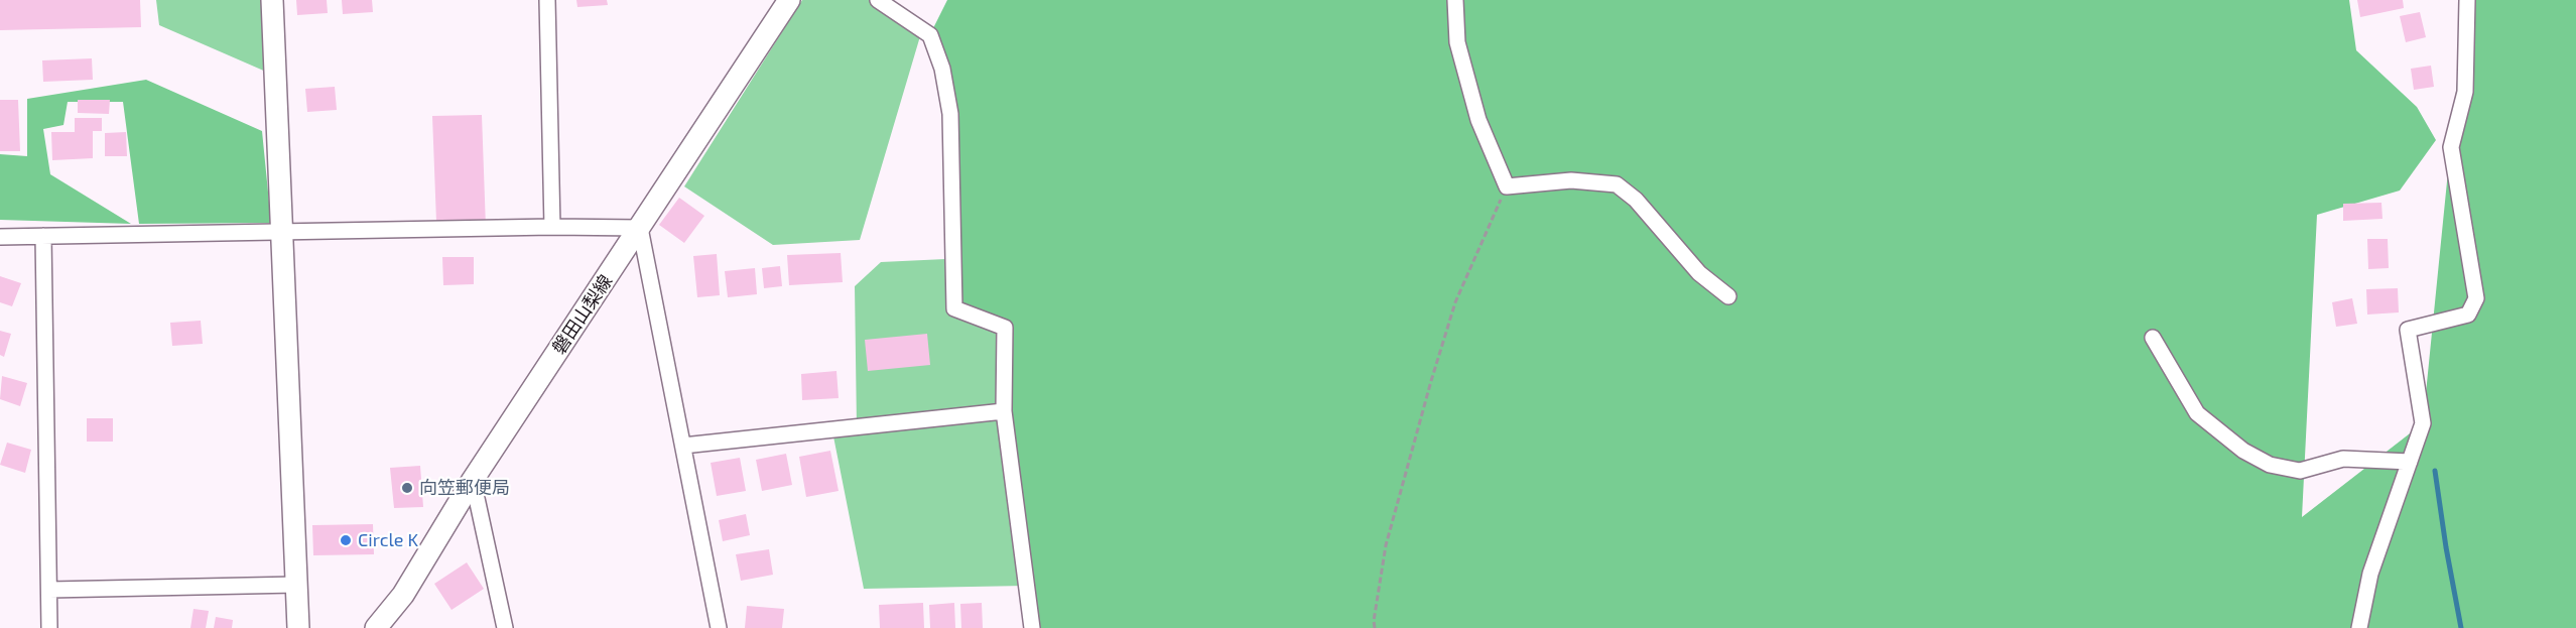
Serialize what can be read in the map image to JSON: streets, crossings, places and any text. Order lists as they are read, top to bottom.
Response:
{
  "streets": {
    "main road": ["磐田山梨線"]
  },
  "places": ["向笠郵便局", "Circle K"]
}
